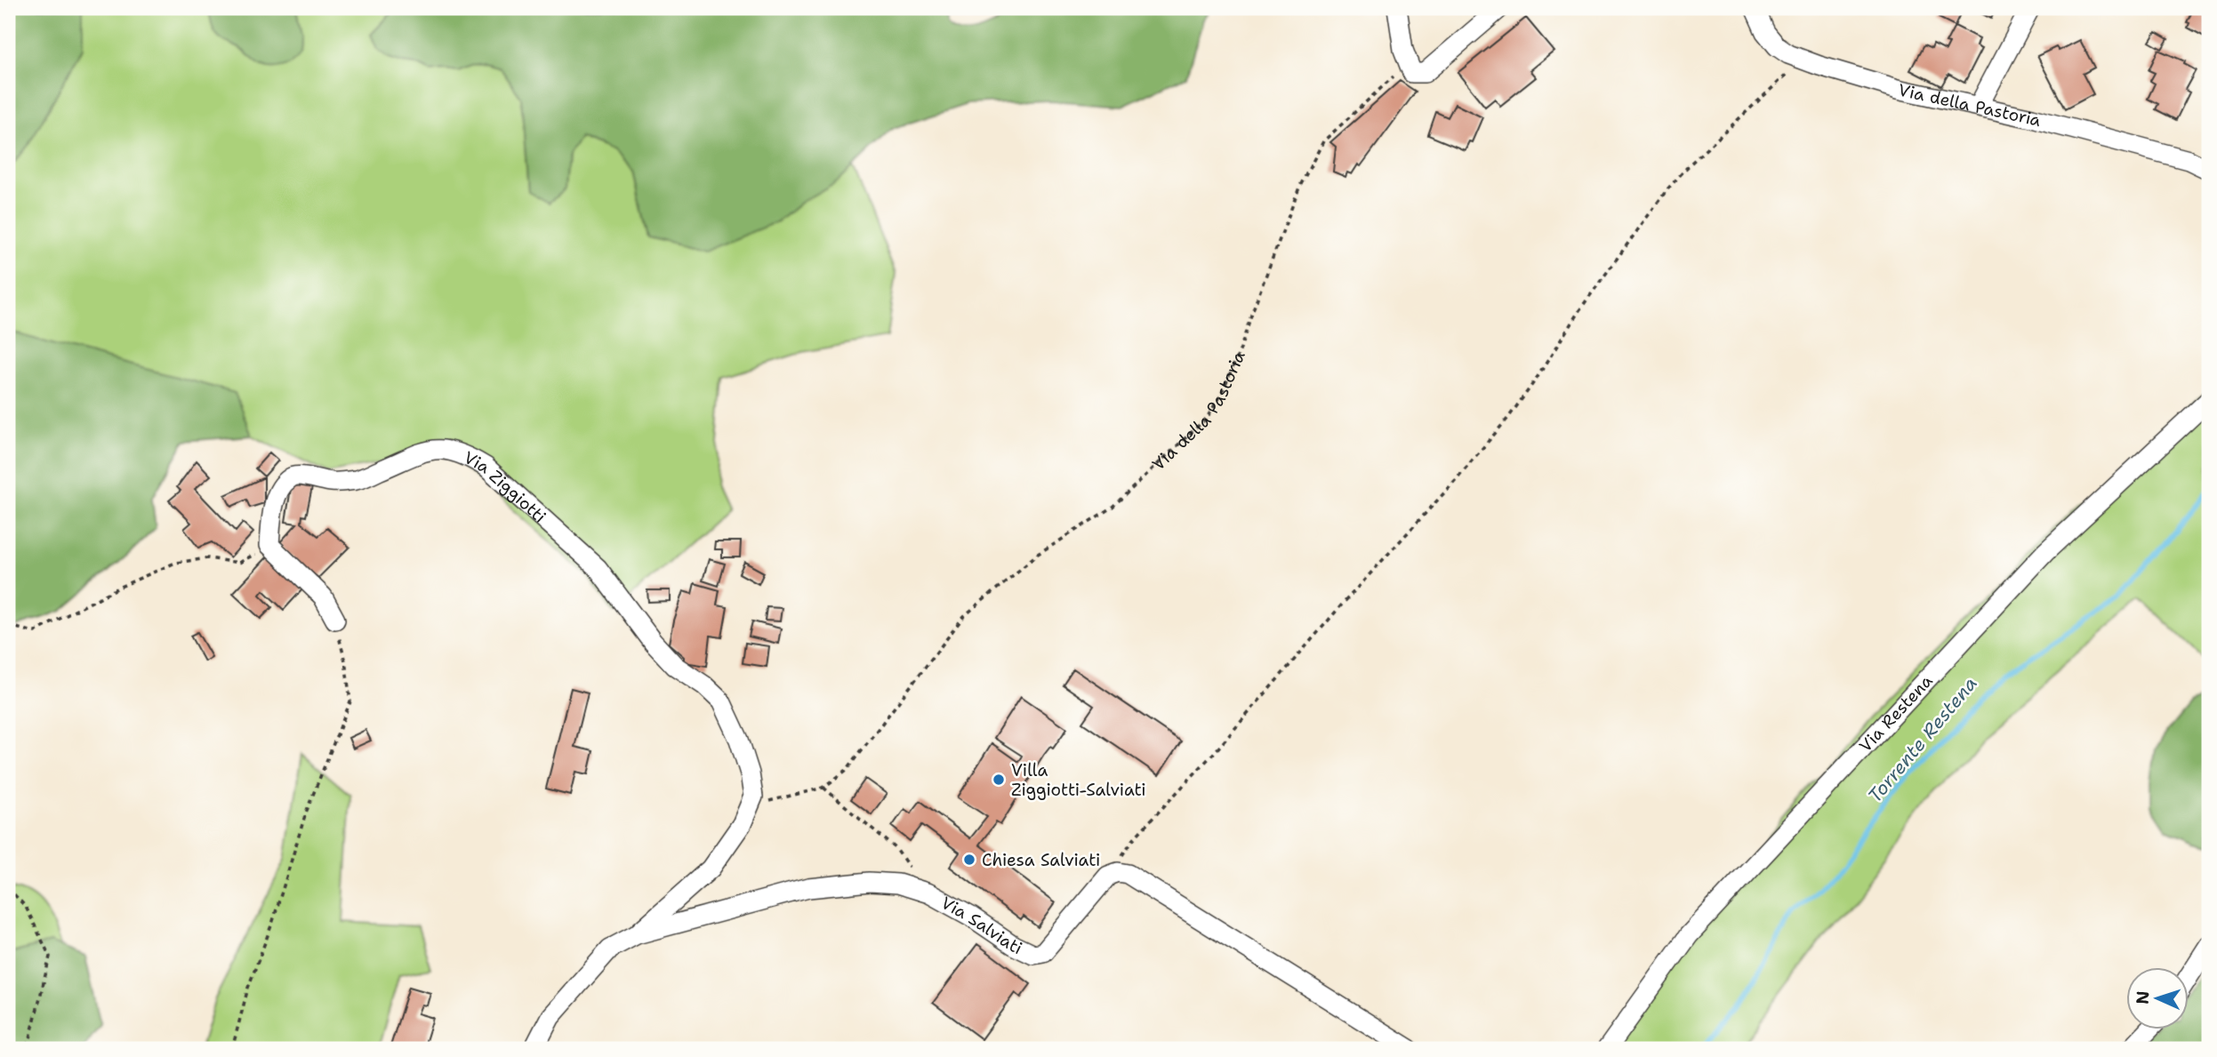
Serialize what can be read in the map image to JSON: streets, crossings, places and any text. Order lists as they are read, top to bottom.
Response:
{
  "streets": {
    "street": [
      "Via della Pastoria",
      "Via Ziggiotti",
      "Via Restena",
      "Via Salviati"
    ]
  },
  "water": ["Torrente Restena"],
  "places": ["Villa Ziggiotti-Salviati", "Chiesa Salviati"],
  "north": "left"
}
